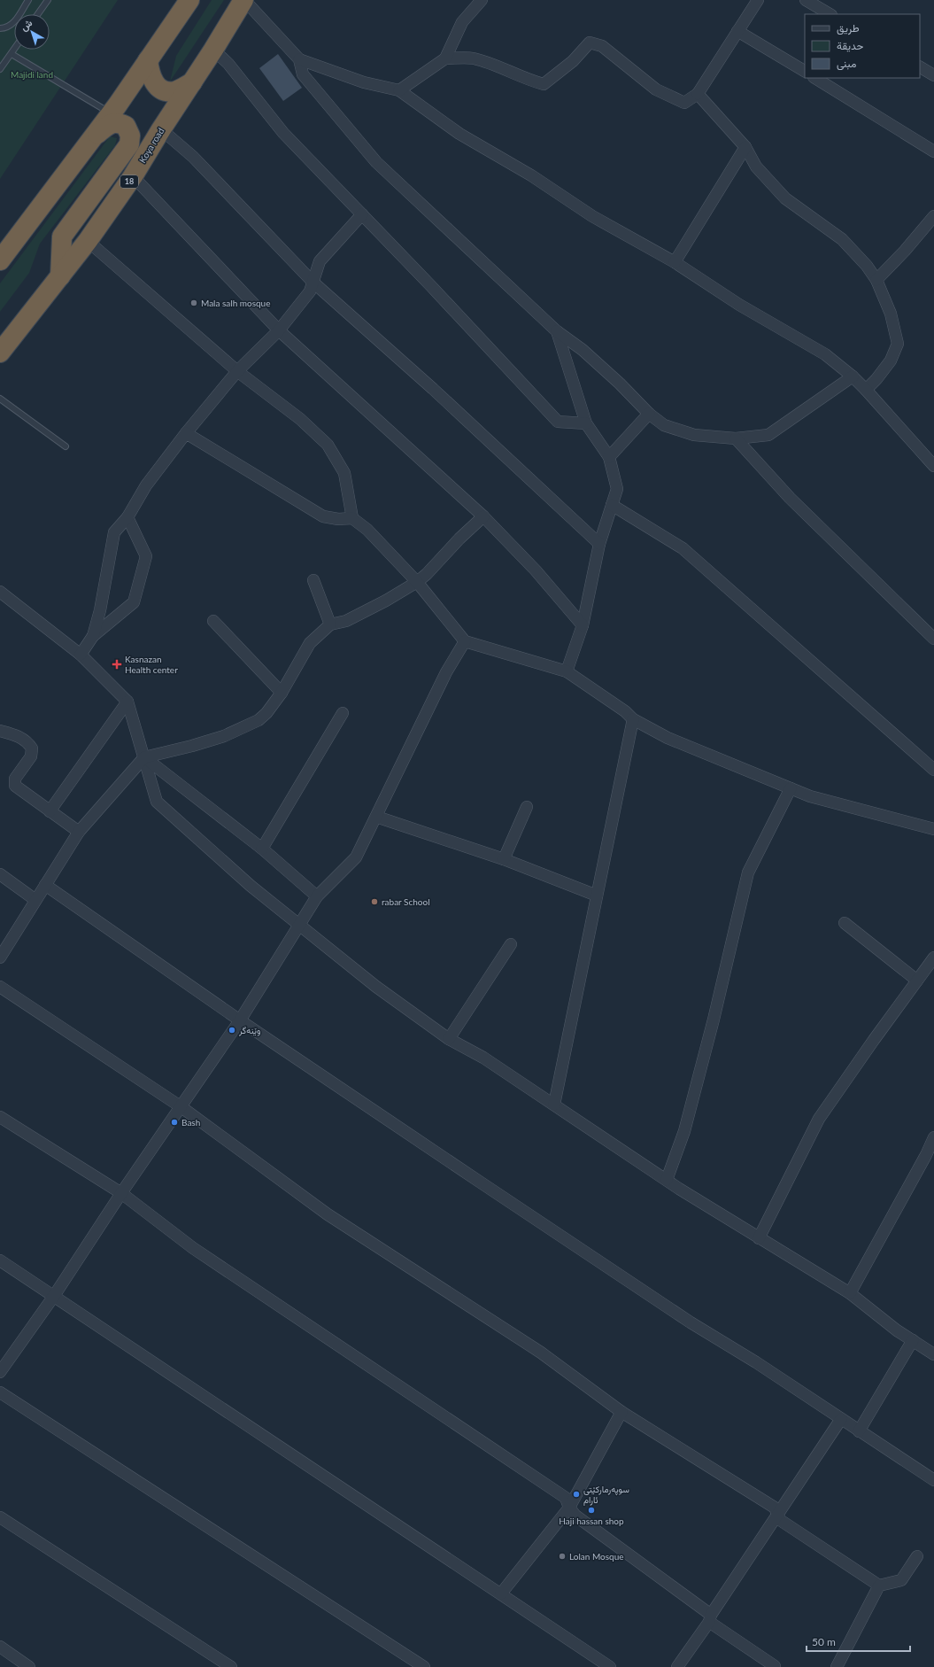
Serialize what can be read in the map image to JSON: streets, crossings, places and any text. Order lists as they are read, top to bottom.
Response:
{
  "streets": {
    "highway": ["Koya road", "18"]
  },
  "parks": ["Majidi land"],
  "places": {
    "other": [
      "Mala salh mosque",
      "rabar School",
      "وێنەگر",
      "Bash",
      "سوپەرمارکێتی ئارام",
      "Haji hassan shop",
      "Lolan Mosque"
    ],
    "health": ["Kasnazan Health center"]
  },
  "legend": ["طريق", "حديقة", "مبنى"],
  "scale_bar": "50 m",
  "north": "top left"
}
